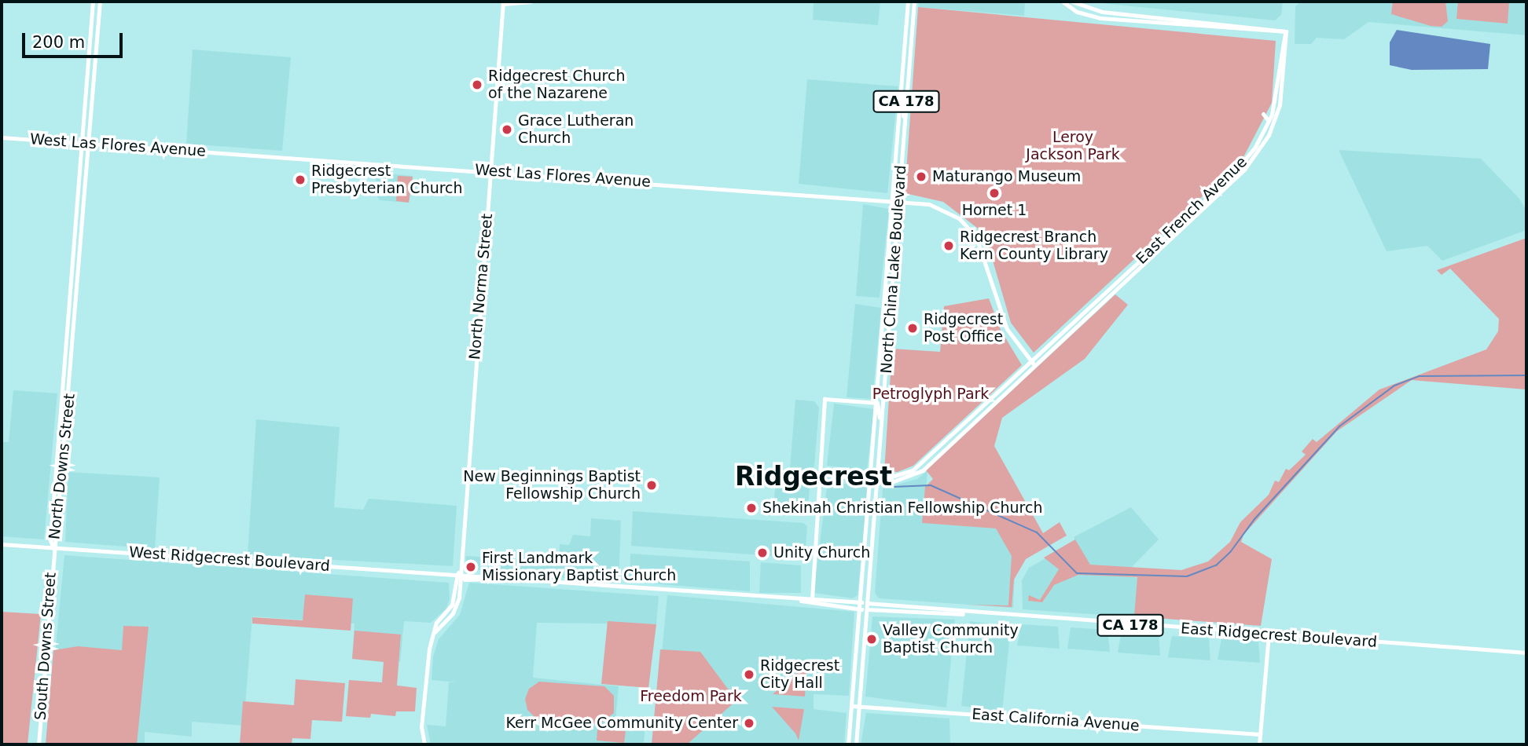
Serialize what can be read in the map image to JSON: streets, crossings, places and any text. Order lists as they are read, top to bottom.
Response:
{
  "streets": {
    "main road": [
      "CA 178",
      "West Las Flores Avenue",
      "East French Avenue",
      "North China Lake Boulevard",
      "North Norma Street",
      "North Downs Street",
      "West Ridgecrest Boulevard",
      "East Ridgecrest Boulevard",
      "South Downs Street",
      "East California Avenue"
    ]
  },
  "crossings": [
    ["West Las Flores Avenue", "East French Avenue"],
    ["West Las Flores Avenue", "North China Lake Boulevard"],
    ["West Las Flores Avenue", "North Norma Street"],
    ["West Las Flores Avenue", "North Downs Street"],
    ["East French Avenue", "North China Lake Boulevard"],
    ["North China Lake Boulevard", "West Ridgecrest Boulevard"],
    ["North China Lake Boulevard", "East Ridgecrest Boulevard"],
    ["North China Lake Boulevard", "East California Avenue"],
    ["North Norma Street", "West Ridgecrest Boulevard"],
    ["North Downs Street", "West Ridgecrest Boulevard"],
    ["North Downs Street", "South Downs Street"],
    ["West Ridgecrest Boulevard", "East Ridgecrest Boulevard"],
    ["West Ridgecrest Boulevard", "South Downs Street"]
  ],
  "districts": ["Ridgecrest"],
  "parks": ["Leroy Jackson Park", "Petroglyph Park", "Freedom Park"],
  "places": [
    "Ridgecrest Church of the Nazarene",
    "Grace Lutheran Church",
    "Maturango Museum",
    "Ridgecrest Presbyterian Church",
    "Hornet 1",
    "Ridgecrest Branch Kern County Library",
    "Ridgecrest Post Office",
    "New Beginnings Baptist Fellowship Church",
    "Shekinah Christian Fellowship Church",
    "Unity Church",
    "First Landmark Missionary Baptist Church",
    "Valley Community Baptist Church",
    "Ridgecrest City Hall",
    "Kerr McGee Community Center"
  ],
  "scale_bar": "200 m"
}
